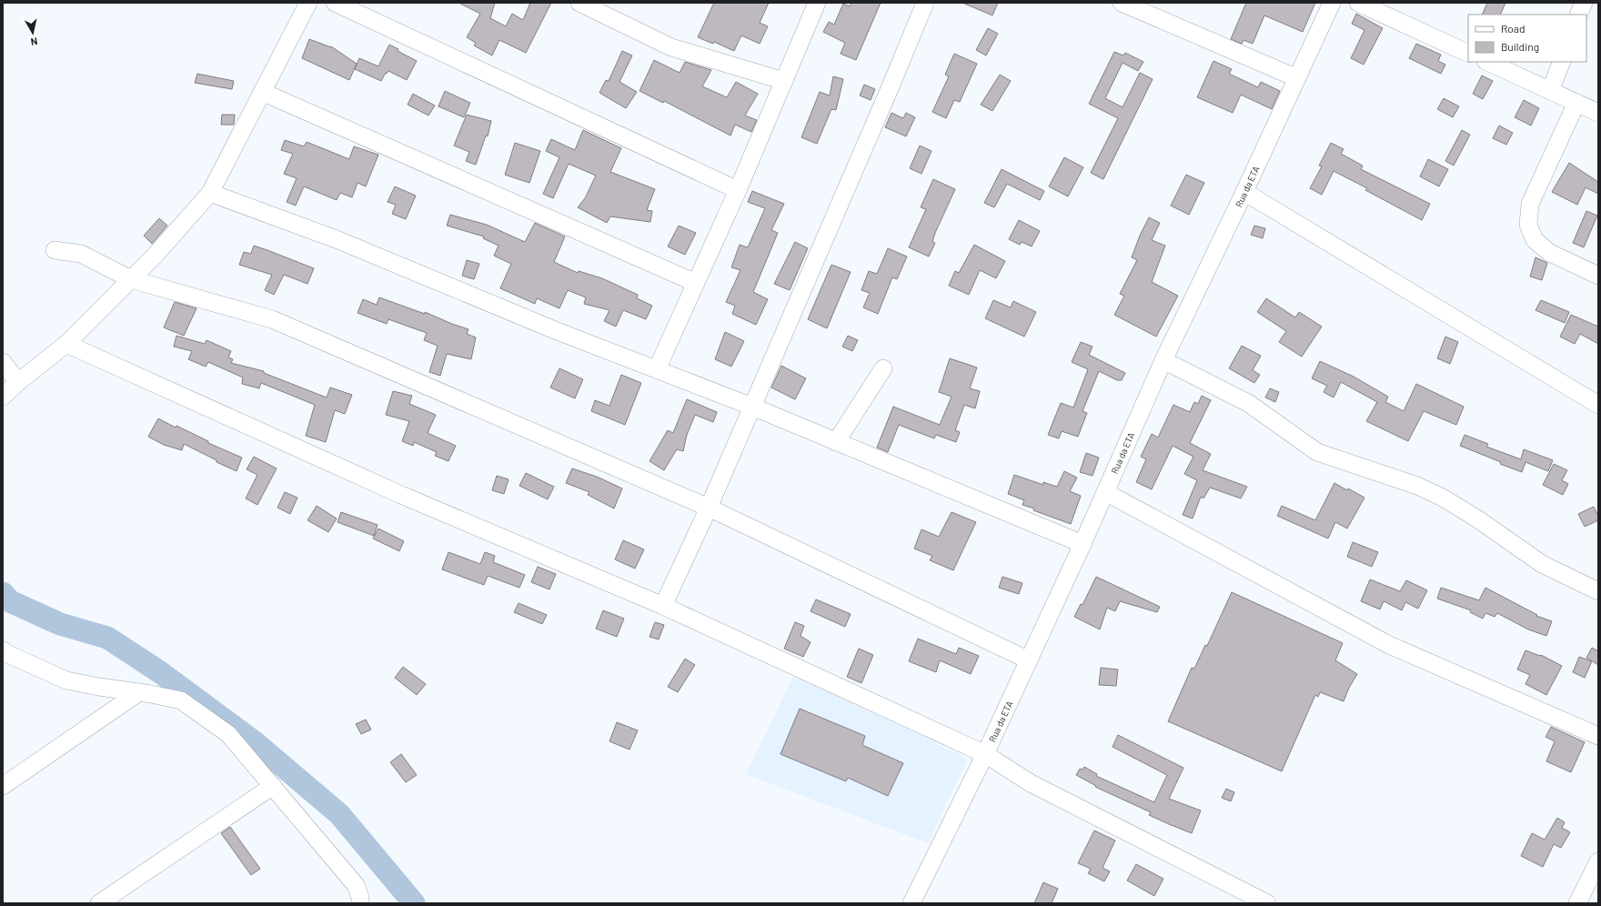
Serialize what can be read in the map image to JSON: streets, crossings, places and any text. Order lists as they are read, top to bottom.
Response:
{
  "streets": {
    "street": ["Rua da ETA"]
  },
  "legend": ["Road", "Building"],
  "north": "bottom"
}
